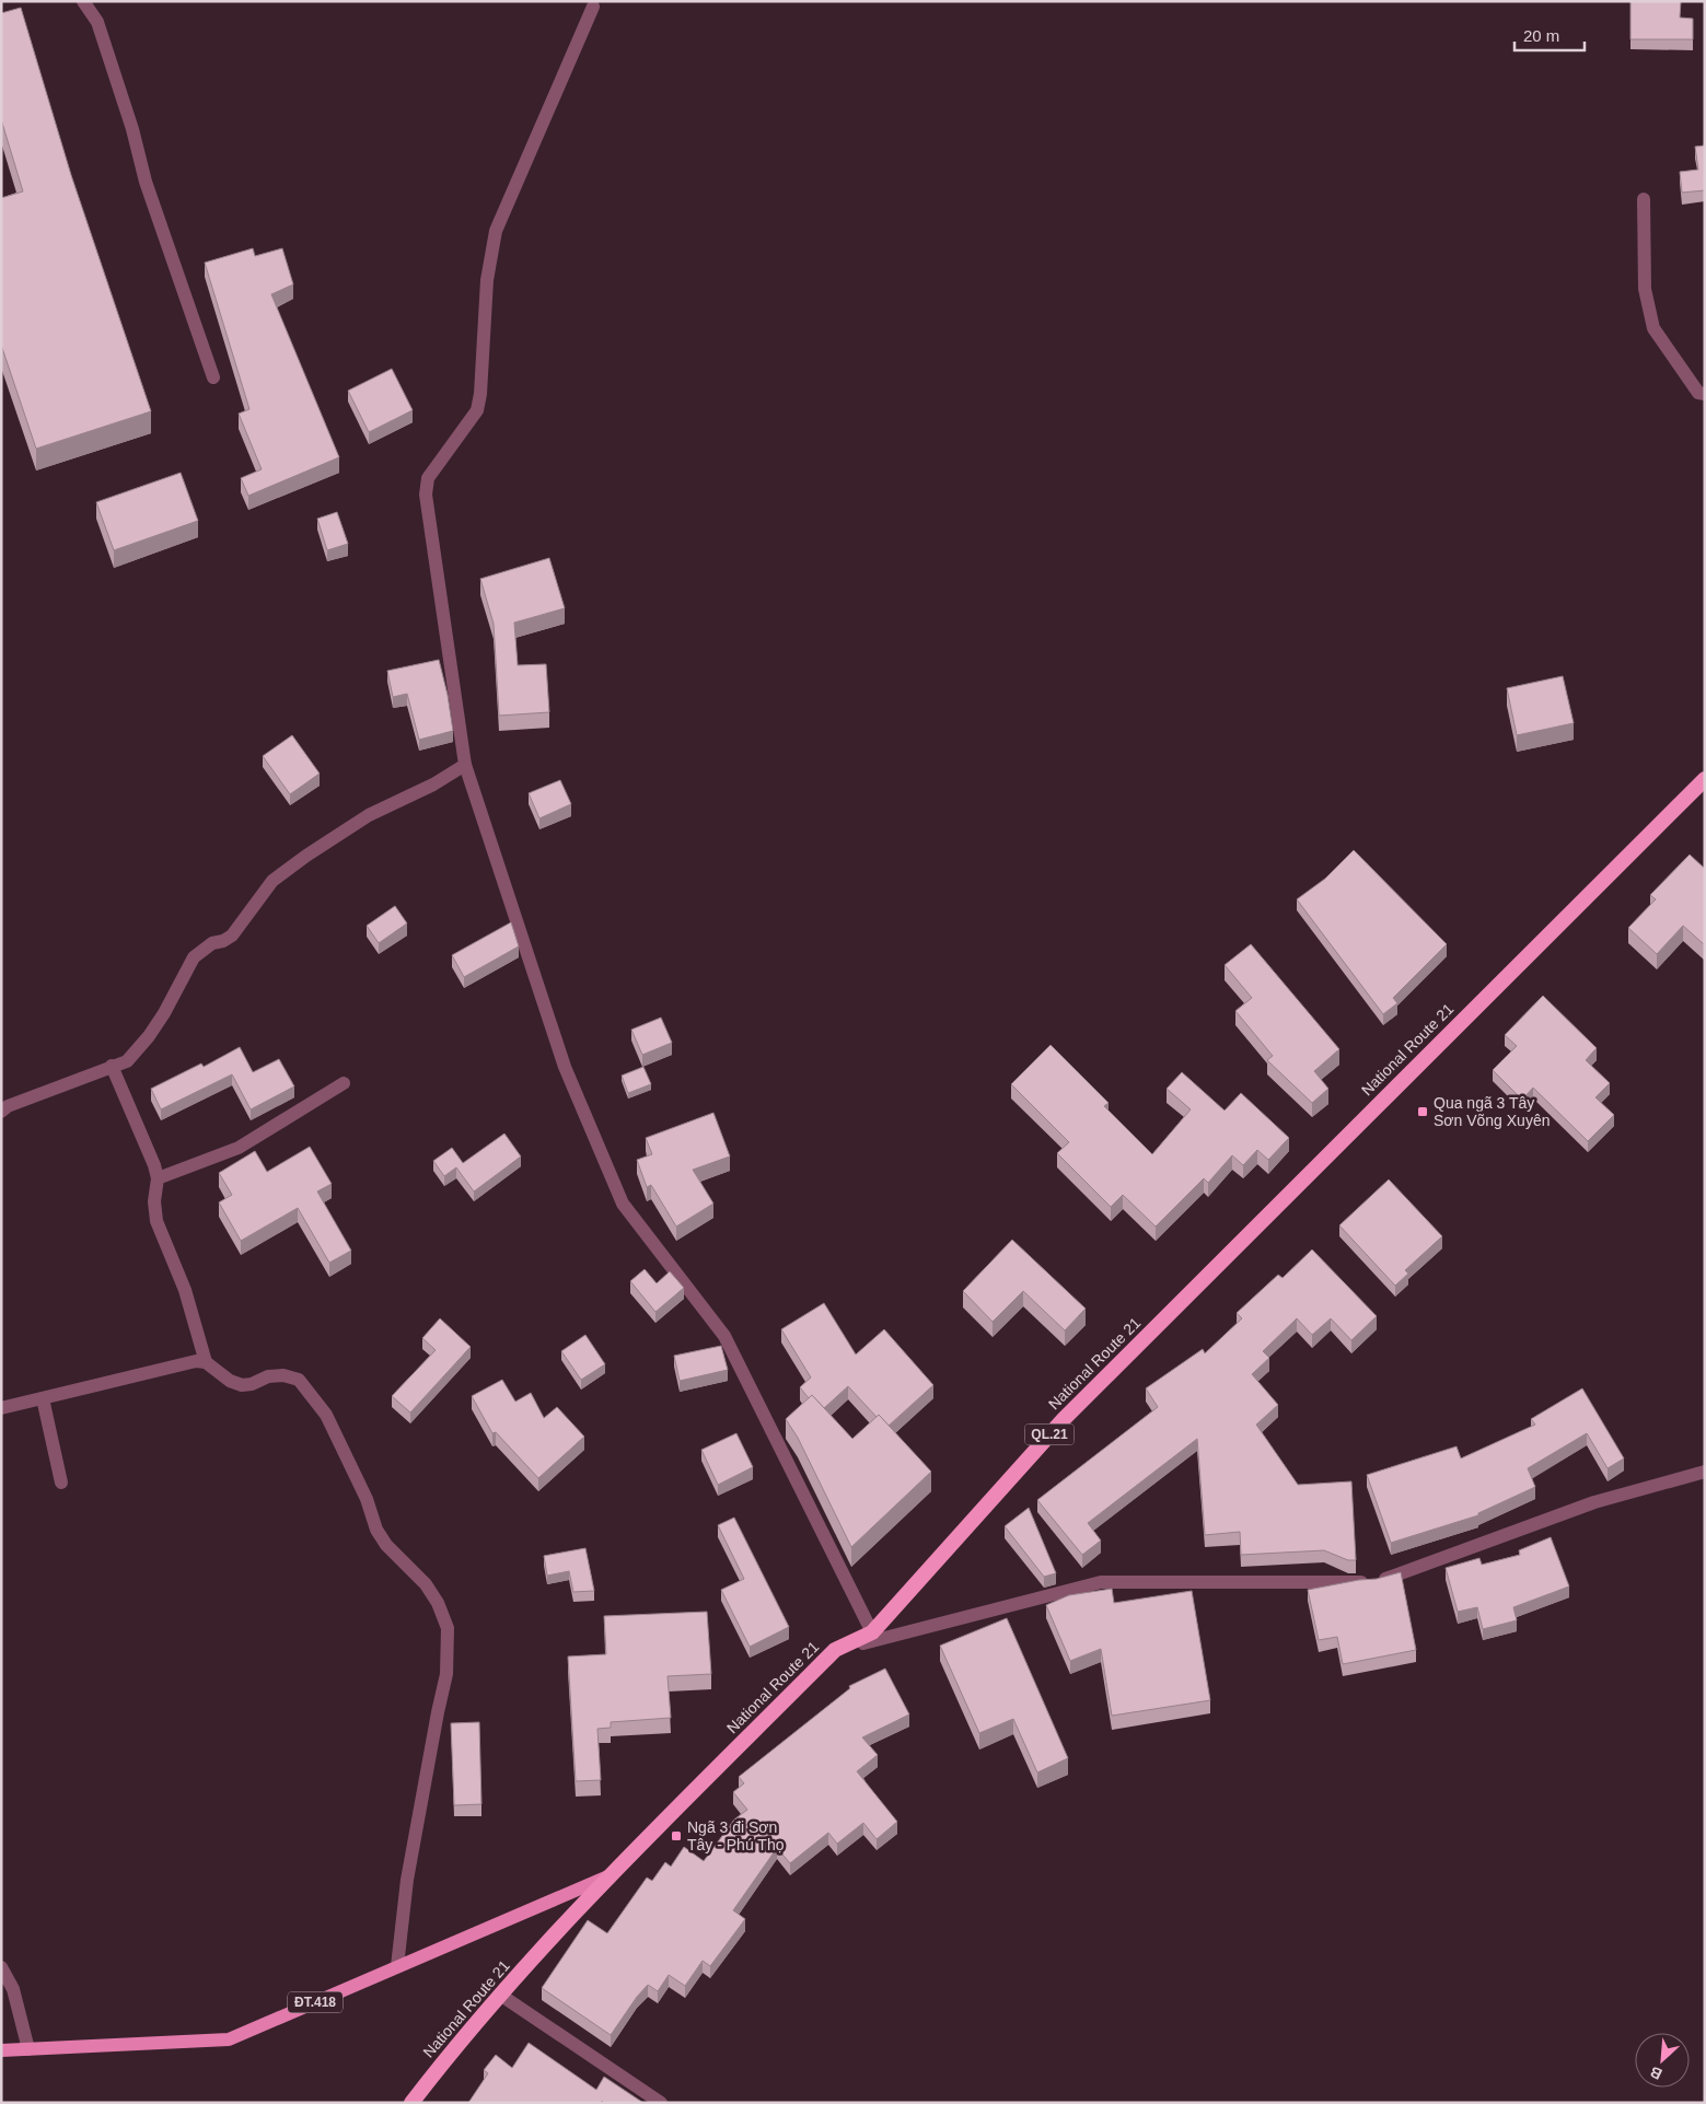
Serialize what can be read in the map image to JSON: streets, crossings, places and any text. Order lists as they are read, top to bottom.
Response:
{
  "streets": {
    "highway": ["National Route 21", "QL.21"],
    "main road": ["ĐT.418"]
  },
  "crossings": [
    ["National Route 21", "ĐT.418"]
  ],
  "places": {
    "transit": ["Qua ngã 3 Tây Sơn Võng Xuyên", "Ngã 3 đi Sơn Tây - Phú Thọ"]
  },
  "scale_bar": "20 m",
  "north": "bottom left"
}
